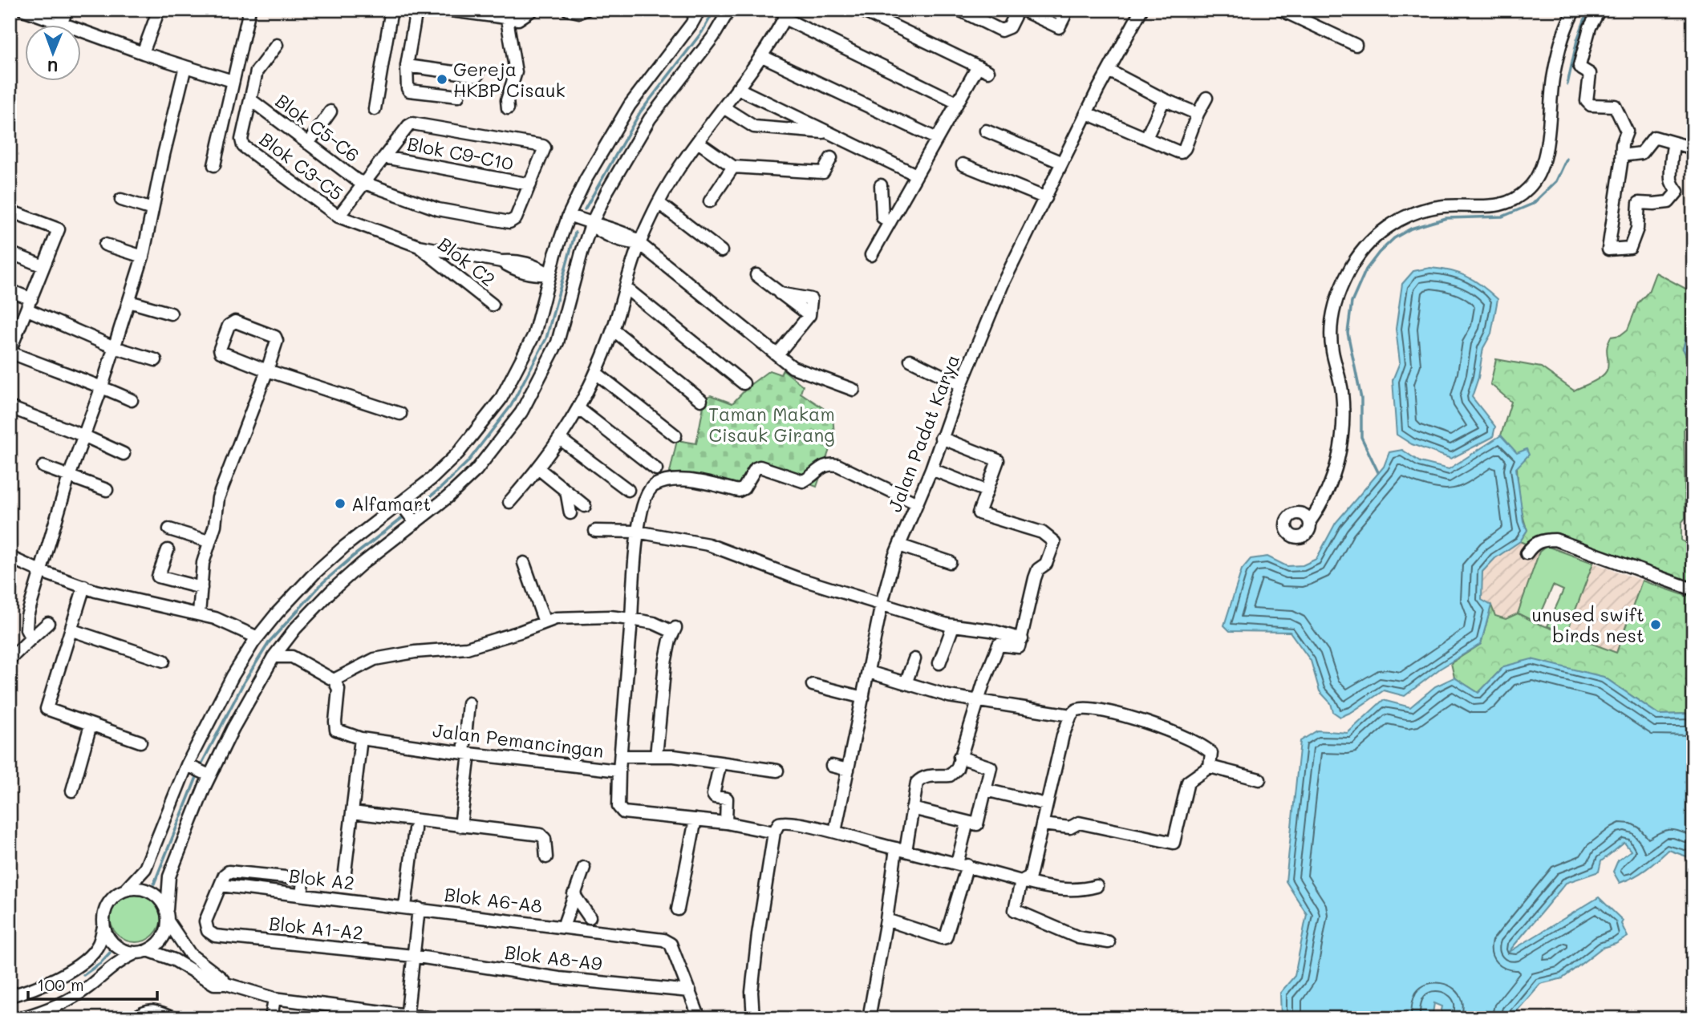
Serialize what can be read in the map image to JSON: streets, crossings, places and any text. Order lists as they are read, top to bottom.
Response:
{
  "streets": {
    "street": [
      "Blok C5-C6",
      "Blok C9-C10",
      "Blok C3-C5",
      "Blok C2",
      "Jalan Padat Karya",
      "Jalan Pemancingan",
      "Blok A2",
      "Blok A6-A8",
      "Blok A1-A2",
      "Blok A8-A9"
    ]
  },
  "crossings": [
    ["Blok C5-C6", "Blok C9-C10"],
    ["Blok C5-C6", "Blok C3-C5"],
    ["Blok C3-C5", "Blok C2"],
    ["Blok A2", "Blok A6-A8"],
    ["Blok A2", "Blok A1-A2"],
    ["Blok A6-A8", "Blok A8-A9"],
    ["Blok A1-A2", "Blok A8-A9"]
  ],
  "parks": ["Taman Makam Cisauk Girang"],
  "places": ["Gereja HKBP Cisauk", "Alfamart", "unused swift birds nest"],
  "scale_bar": "100 m",
  "north": "bottom"
}
